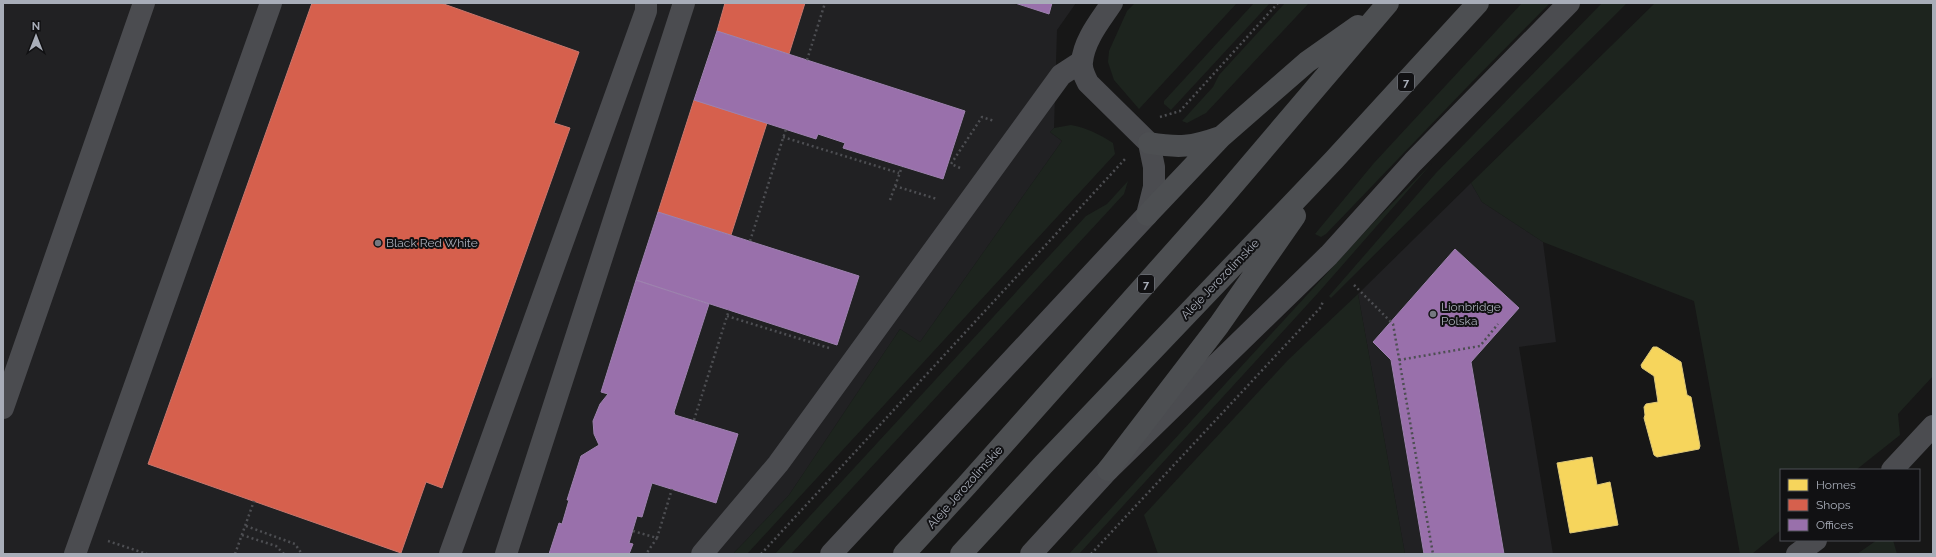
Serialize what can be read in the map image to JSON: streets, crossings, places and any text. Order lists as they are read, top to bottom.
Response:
{
  "streets": {
    "main road": ["7", "Aleje Jerozolimskie"]
  },
  "places": ["Black Red White", "Lionbridge Polska"],
  "legend": ["Homes", "Shops", "Offices"],
  "north": "top"
}
